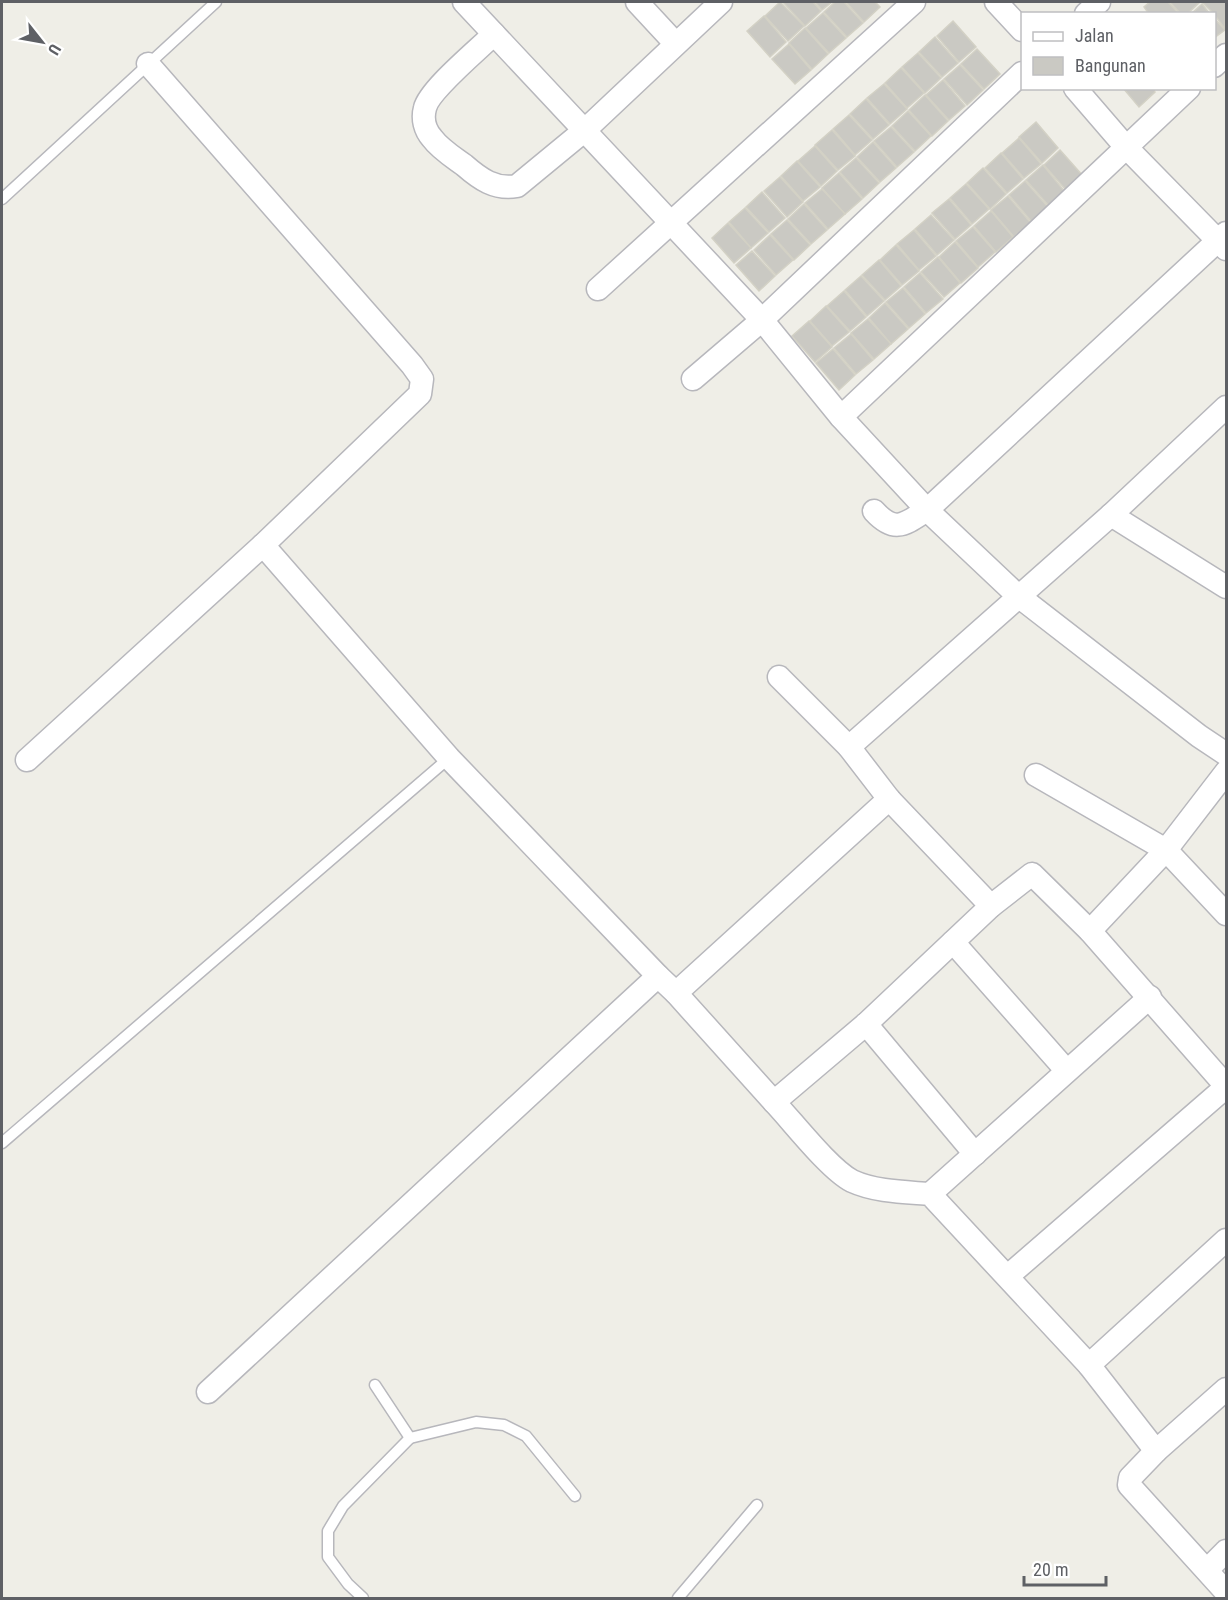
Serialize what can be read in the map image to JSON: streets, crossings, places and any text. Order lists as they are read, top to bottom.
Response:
{
  "legend": ["Jalan", "Bangunan"],
  "scale_bar": "20 m",
  "north": "bottom right"
}
